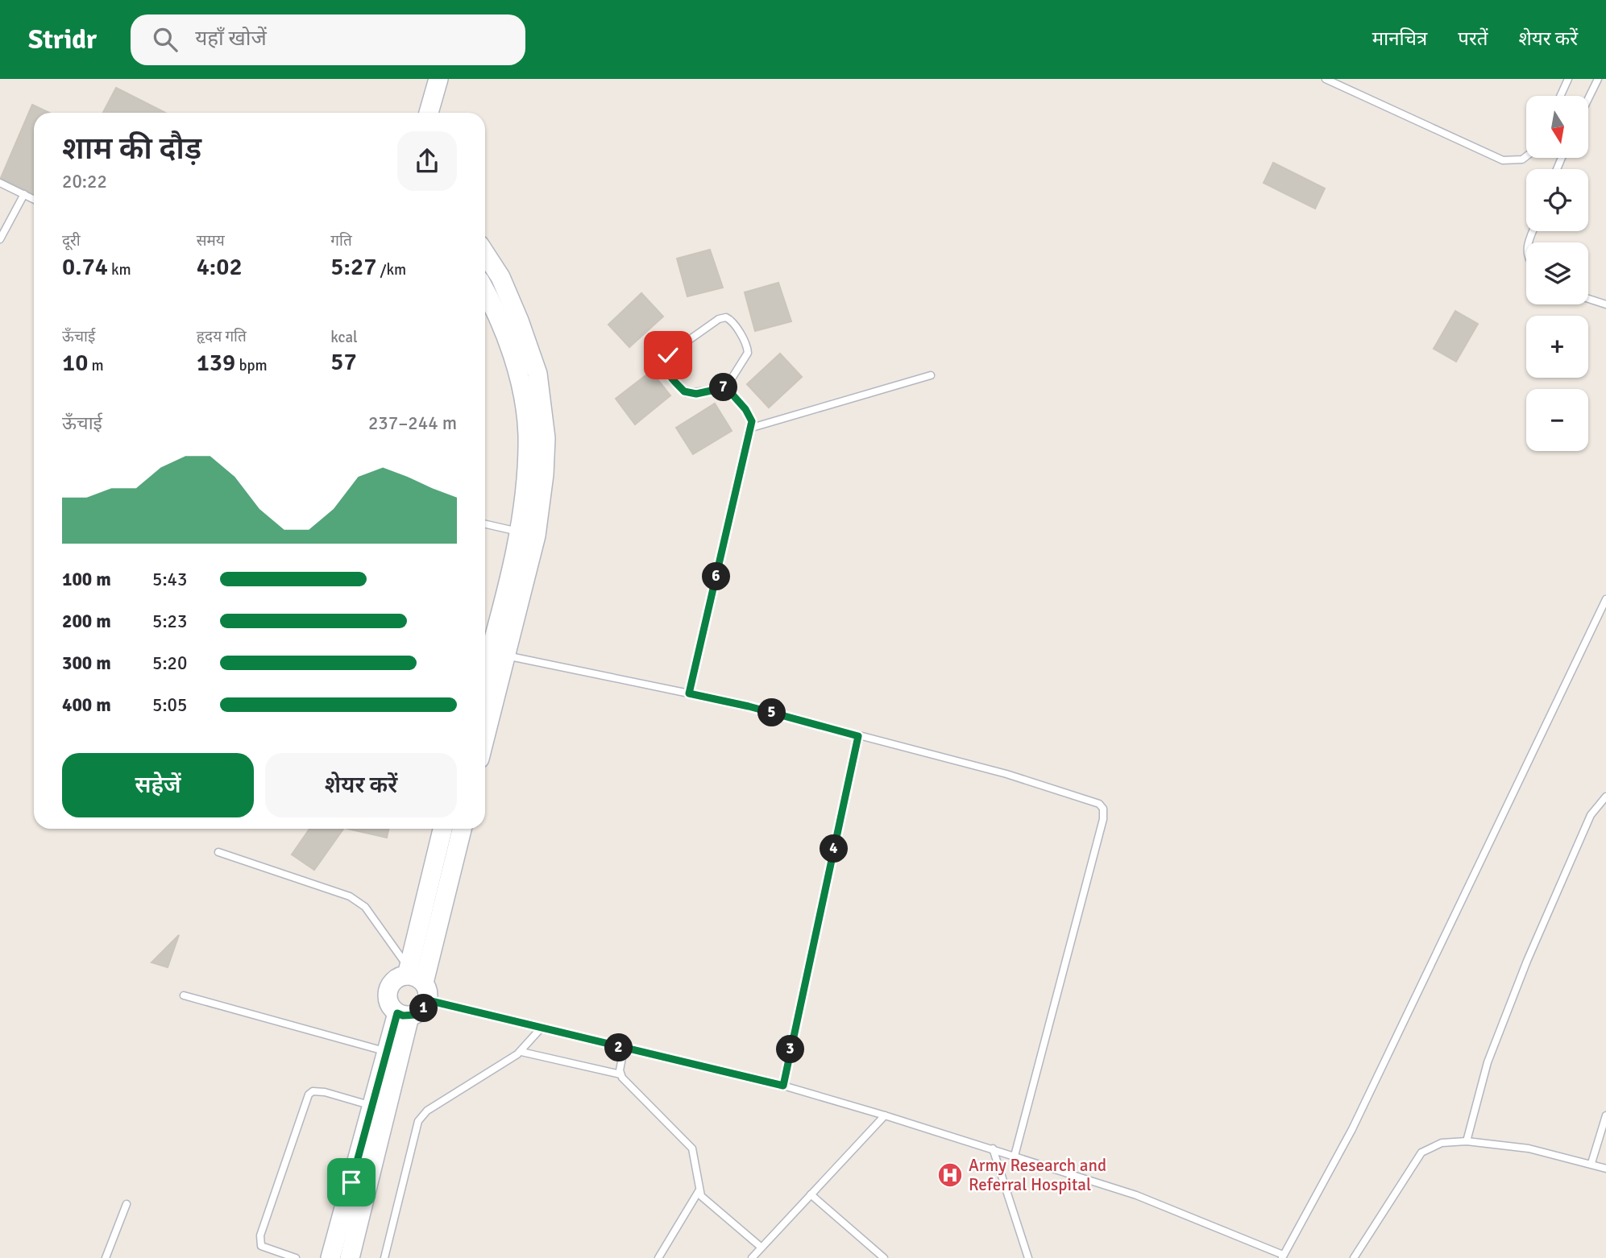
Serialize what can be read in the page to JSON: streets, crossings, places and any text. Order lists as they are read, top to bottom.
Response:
{
  "places": {
    "hospital": ["Army Research and Referral Hospital"]
  },
  "north": "bottom",
  "page": {
    "header": "Stridr",
    "search": "यहाँ खोजें",
    "nav": ["मानचित्र", "परतें", "शेयर करें"],
    "map_buttons": ["+", "−"],
    "heading": ["शाम की दौड़", "20:22"],
    "stats": [
      ["दूरी", "0.74 km"],
      ["समय", "4:02"],
      ["गति", "5:27 /km"],
      ["ऊँचाई", "10 m"],
      ["हृदय गति", "139 bpm"],
      ["kcal", "57"]
    ],
    "pins": [
      "7",
      "6",
      "5",
      "4",
      "1",
      "2",
      "3"
    ],
    "chart": ["ऊँचाई", "237–244 m"],
    "list": [
      {
        "name": "100 m",
        "note": "5:43"
      },
      {
        "name": "200 m",
        "note": "5:23"
      },
      {
        "name": "300 m",
        "note": "5:20"
      },
      {
        "name": "400 m",
        "note": "5:05"
      }
    ],
    "buttons": ["सहेजें", "शेयर करें"]
  }
}
